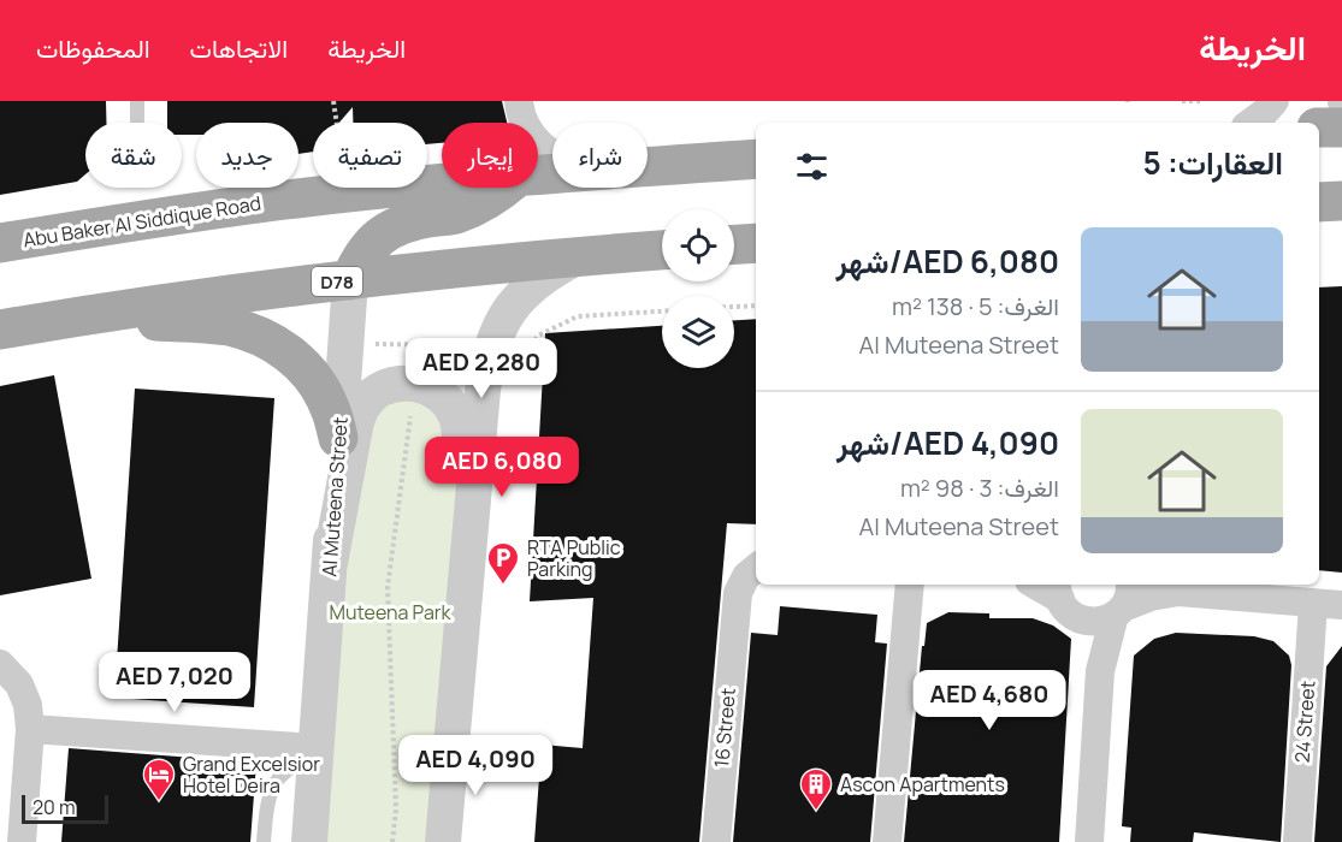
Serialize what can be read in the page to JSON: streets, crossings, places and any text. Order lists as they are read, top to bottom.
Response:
{
  "streets": {
    "main road": ["Abu Baker Al Siddique Road", "D78"],
    "street": ["Al Muteena Street", "24 Street", "16 Street"]
  },
  "crossings": [
    ["D78", "Al Muteena Street"]
  ],
  "parks": ["Muteena Park"],
  "places": {
    "parking": ["RTA Public Parking"],
    "hotel": ["Grand Excelsior Hotel Deira"],
    "building": ["Ascon Apartments"]
  },
  "scale_bar": "20 m",
  "page": {
    "header": "الخريطة",
    "nav": ["الخريطة", "الاتجاهات", "المحفوظات"],
    "chip": [
      "شراء",
      "إيجار",
      "تصفية",
      "جديد",
      "شقة"
    ],
    "heading": "العقارات: 5",
    "list": [
      {
        "name": "AED 6,080/شهر",
        "note": "الغرف: 5 · 138 m² · Al Muteena Street"
      },
      {
        "name": "AED 4,090/شهر",
        "note": "الغرف: 3 · 98 m² · Al Muteena Street"
      }
    ],
    "price": [
      "AED 2,280",
      "AED 6,080",
      "AED 7,020",
      "AED 4,680",
      "AED 4,090"
    ],
    "scale": "20 m"
  }
}
